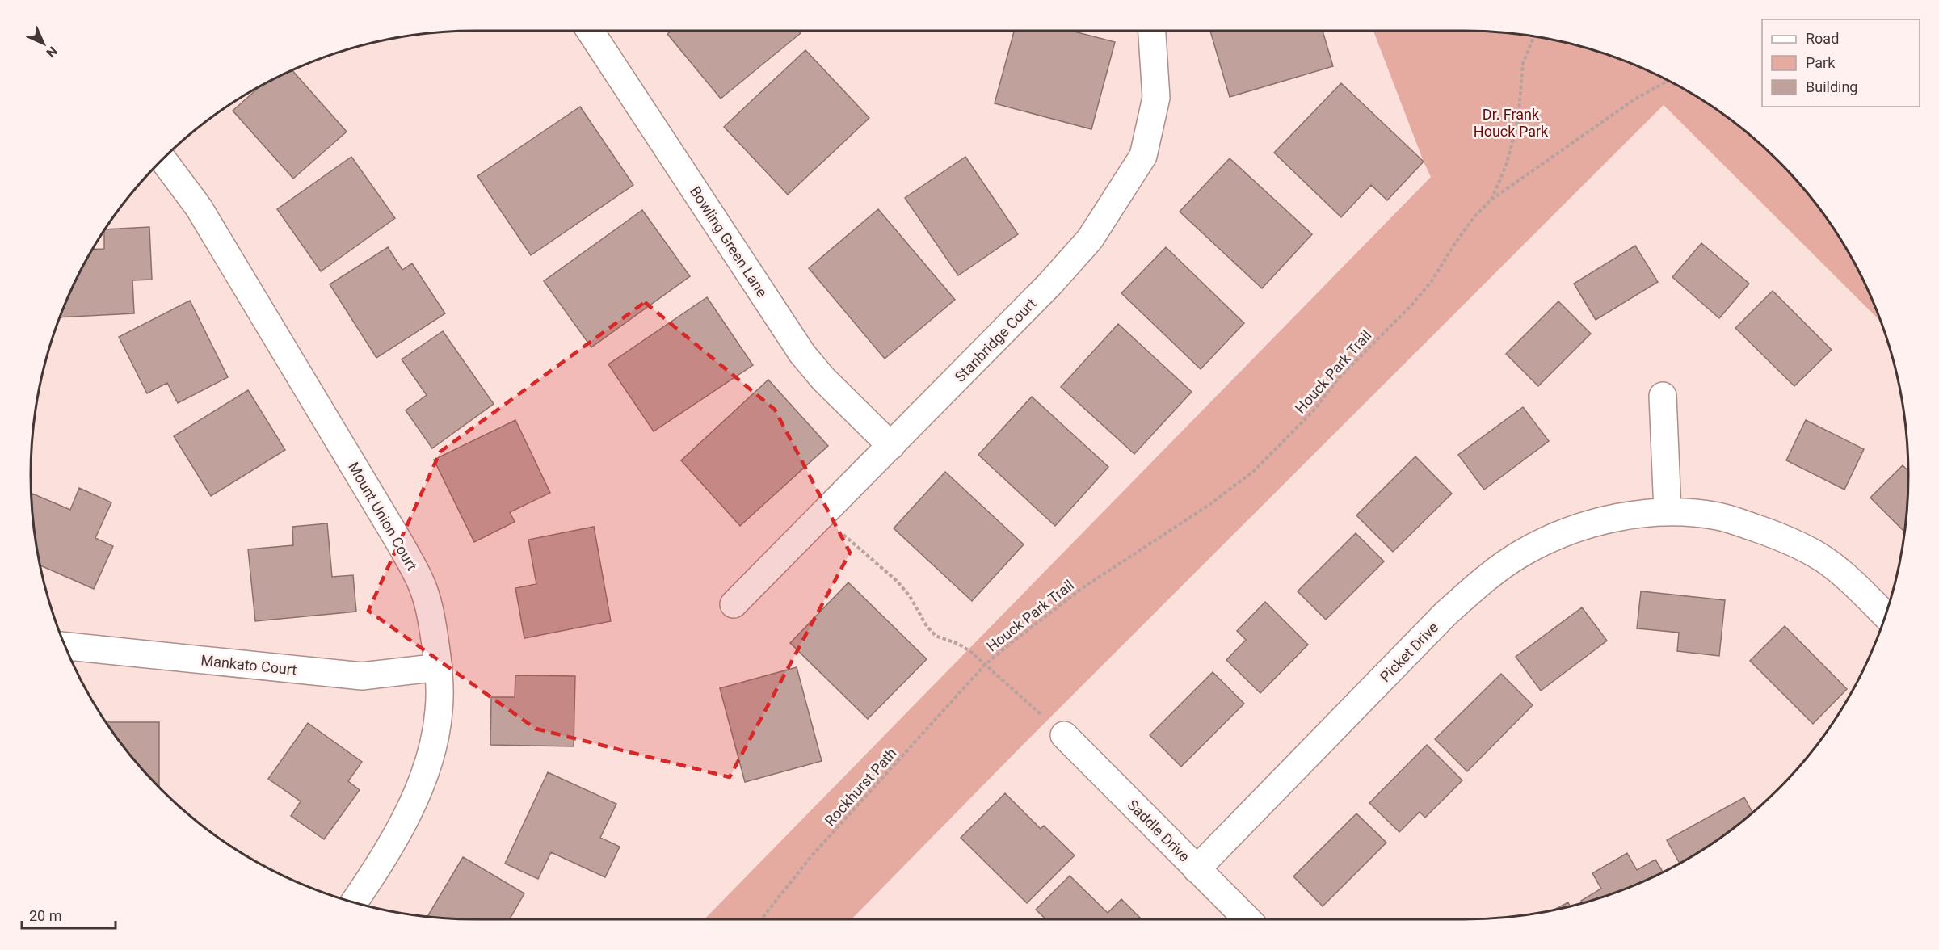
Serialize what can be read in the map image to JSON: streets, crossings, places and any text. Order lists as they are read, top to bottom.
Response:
{
  "streets": {
    "street": [
      "Bowling Green Lane",
      "Stanbridge Court",
      "Mount Union Court",
      "Picket Drive",
      "Mankato Court",
      "Saddle Drive"
    ],
    "path": ["Houck Park Trail", "Rockhurst Path"]
  },
  "crossings": [
    ["Bowling Green Lane", "Stanbridge Court"],
    ["Houck Park Trail", "Rockhurst Path"],
    ["Mount Union Court", "Mankato Court"],
    ["Picket Drive", "Saddle Drive"]
  ],
  "parks": ["Dr. Frank Houck Park"],
  "legend": ["Road", "Park", "Building"],
  "scale_bar": "20 m",
  "north": "bottom right"
}
